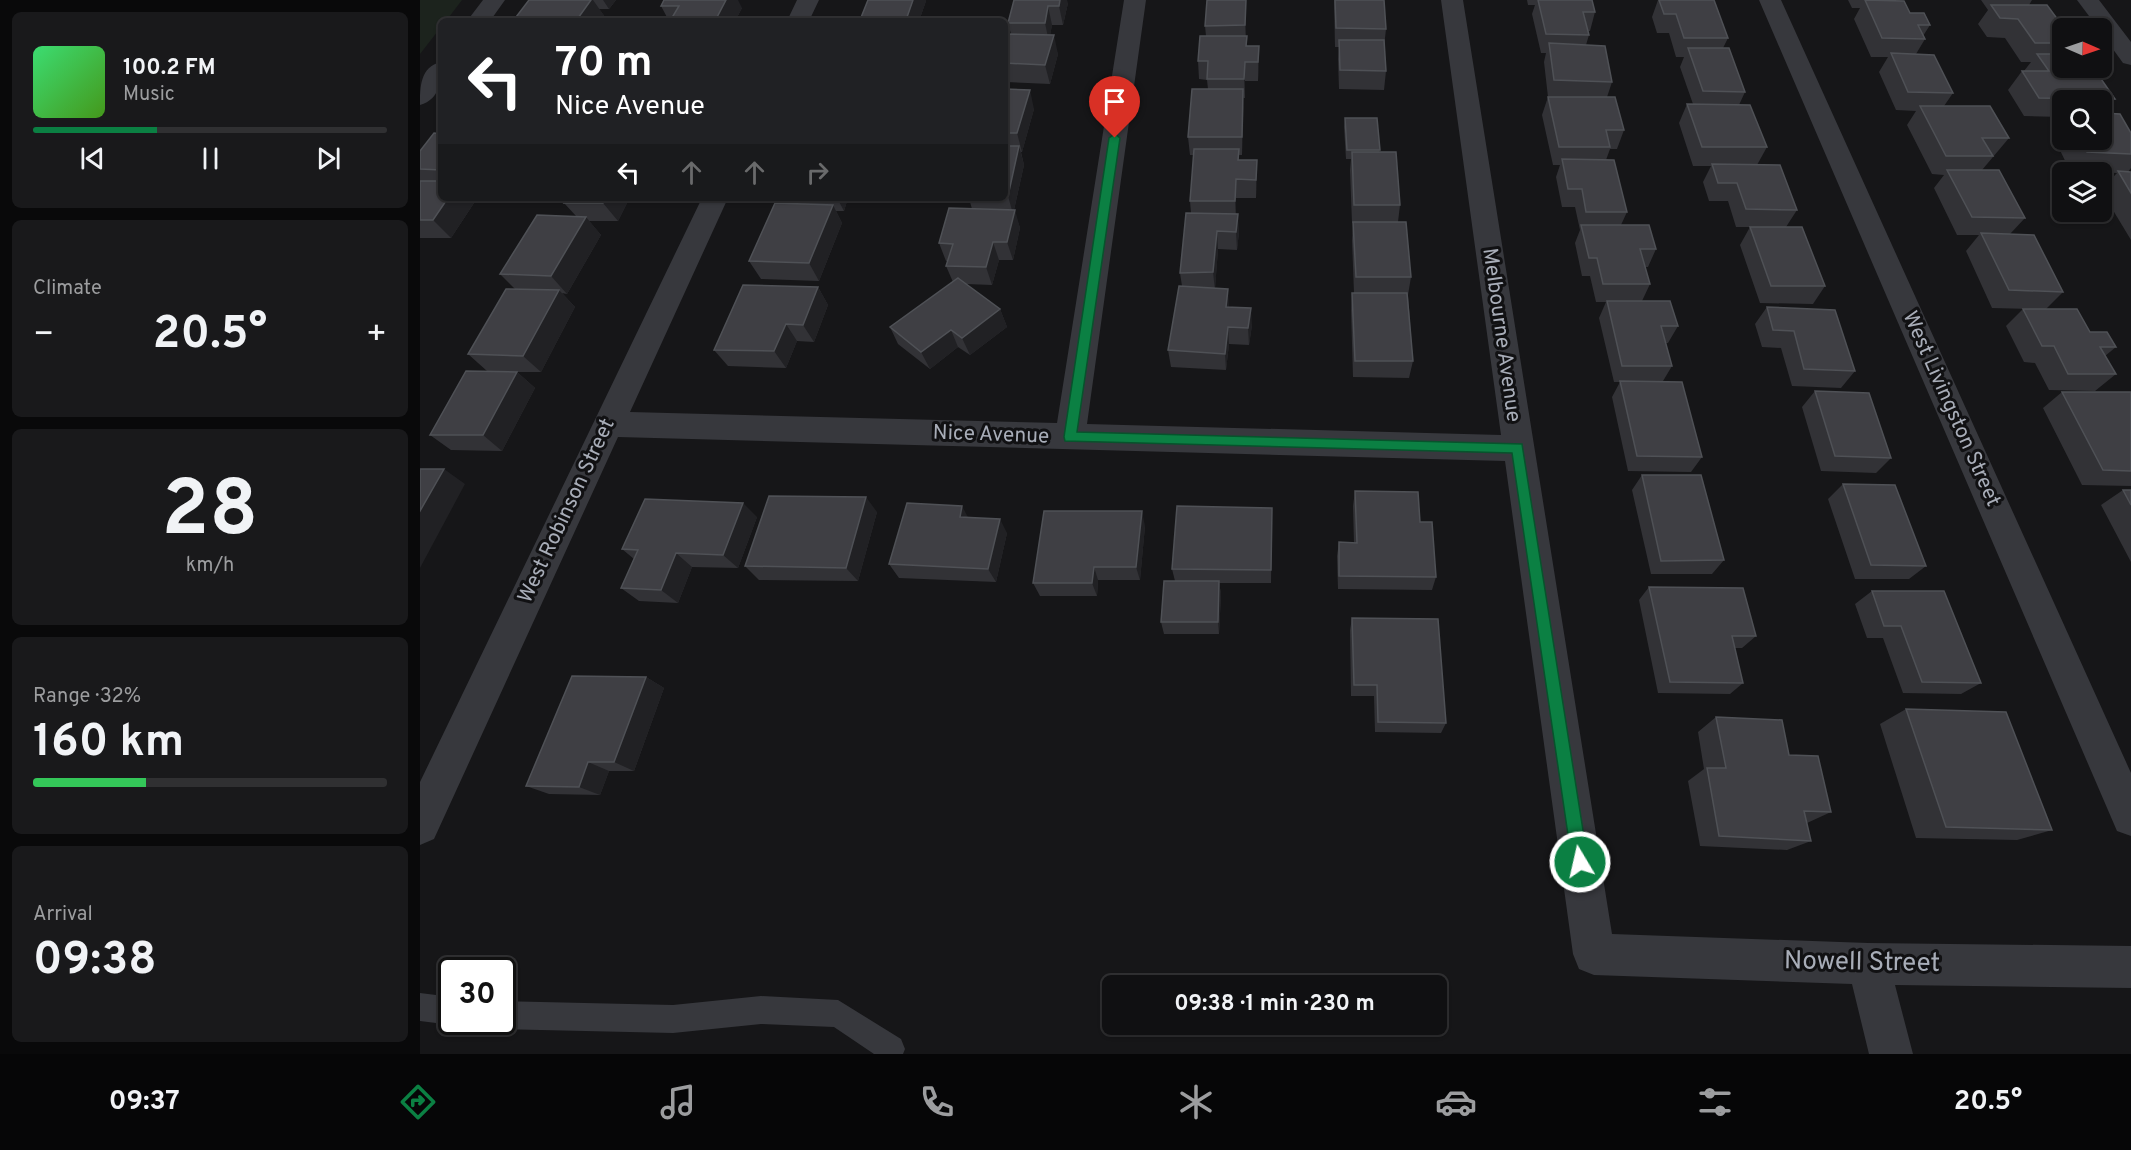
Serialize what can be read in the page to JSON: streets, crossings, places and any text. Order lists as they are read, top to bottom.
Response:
{
  "streets": {
    "street": [
      "Melbourne Avenue",
      "West Livingston Street",
      "Nice Avenue",
      "West Robinson Street",
      "Nowell Street"
    ]
  },
  "crossings": [
    ["Melbourne Avenue", "Nice Avenue"],
    ["Melbourne Avenue", "Nowell Street"],
    ["Nice Avenue", "West Robinson Street"]
  ],
  "north": "right",
  "page": {
    "turn": ["70 m", "Nice Avenue"],
    "song": ["100.2 FM", "Music"],
    "tile": [
      "Climate",
      ["28", "km/h"],
      ["Range · 32%", "160 km"],
      ["Arrival", "09:38"]
    ],
    "heat": ["−", "20.5°", "+"],
    "limit": "30",
    "trip": "09:38 · 1 min · 230 m",
    "tabs": ["09:37", "20.5°"]
  }
}
